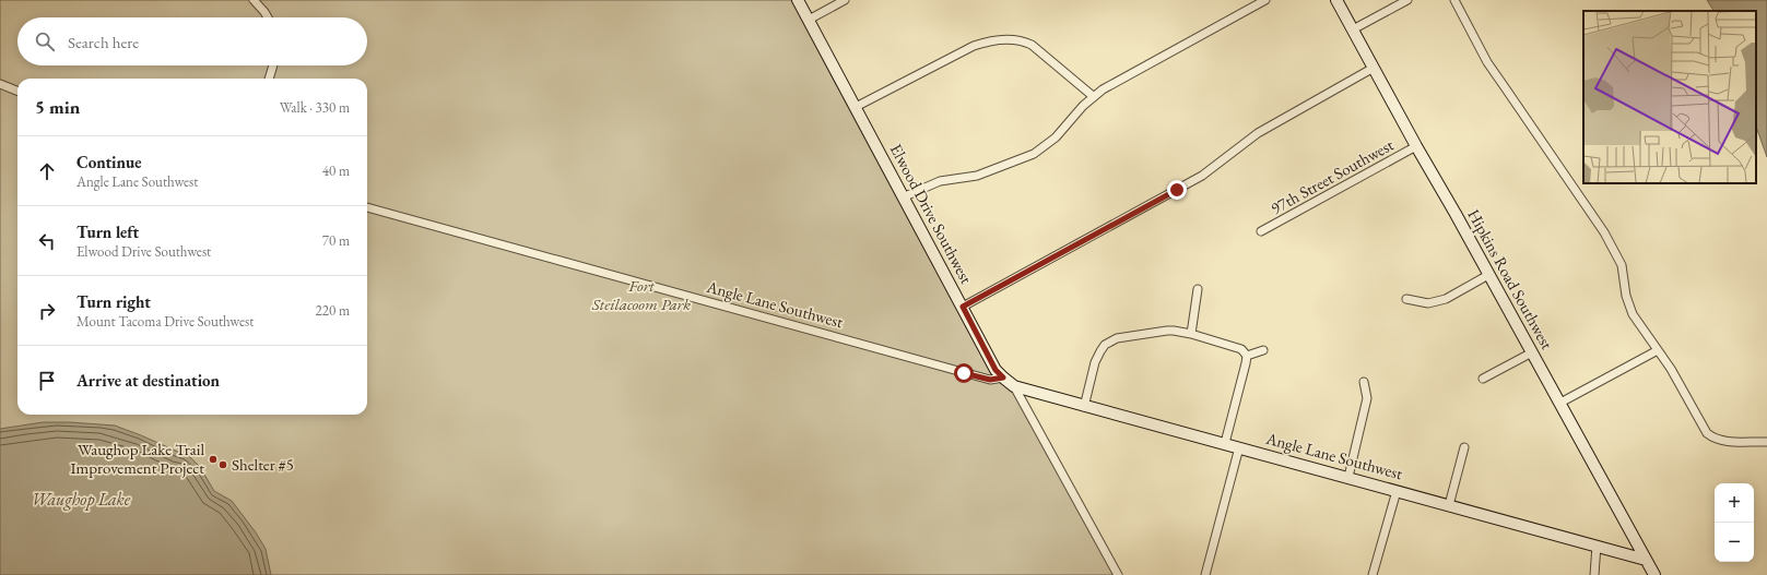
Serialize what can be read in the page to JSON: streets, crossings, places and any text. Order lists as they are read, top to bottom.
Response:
{
  "streets": {
    "street": [
      "97th Street Southwest",
      "Elwood Drive Southwest",
      "Hipkins Road Southwest",
      "Angle Lane Southwest"
    ]
  },
  "crossings": [
    ["97th Street Southwest", "Hipkins Road Southwest"],
    ["Elwood Drive Southwest", "Angle Lane Southwest"],
    ["Hipkins Road Southwest", "Angle Lane Southwest"]
  ],
  "water": ["Waughop Lake"],
  "parks": ["Fort Steilacoom Park"],
  "places": ["Waughop Lake Trail Improvement Project", "Shelter #5"],
  "page": {
    "search": "Search here",
    "heading": ["5 min", "Walk · 330 m"],
    "list": [
      ["Continue", "Angle Lane Southwest", "40 m"],
      ["Turn left", "Elwood Drive Southwest", "70 m"],
      ["Turn right", "Mount Tacoma Drive Southwest", "220 m"],
      "Arrive at destination"
    ],
    "map_buttons": ["+", "−"]
  }
}
